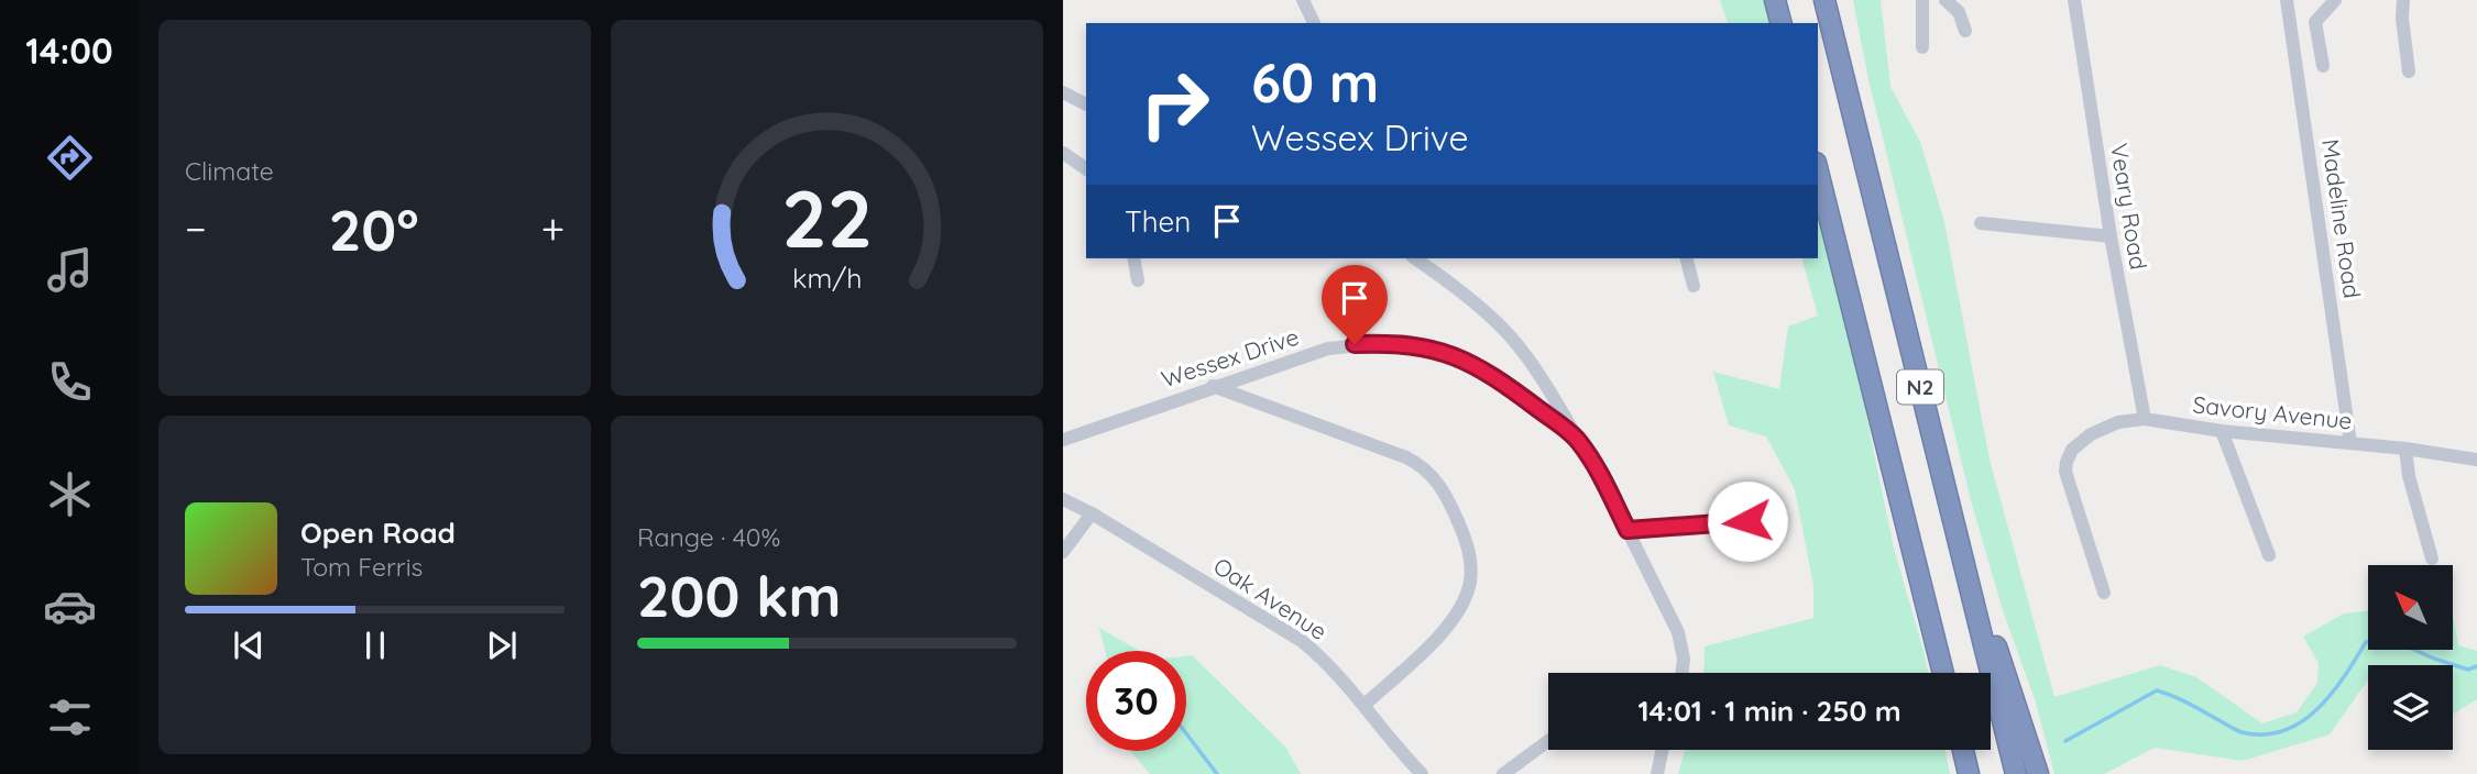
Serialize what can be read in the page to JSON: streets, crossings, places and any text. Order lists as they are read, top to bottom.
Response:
{
  "streets": {
    "highway": ["N2"],
    "street": [
      "Veary Road",
      "Madeline Road",
      "Wessex Drive",
      "Savory Avenue",
      "Oak Avenue"
    ]
  },
  "crossings": [
    ["Veary Road", "Savory Avenue"],
    ["Madeline Road", "Savory Avenue"]
  ],
  "north": "top left",
  "page": {
    "tabs": "14:00",
    "tile": [
      "Climate",
      ["Range · 40%", "200 km"]
    ],
    "turn": ["60 m", "Wessex Drive"],
    "then": "Then",
    "heat": ["−", "20°", "+"],
    "song": ["Open Road", "Tom Ferris"],
    "limit": "30",
    "trip": "14:01 · 1 min · 250 m",
    "gauge": ["22", "km/h"]
  }
}
